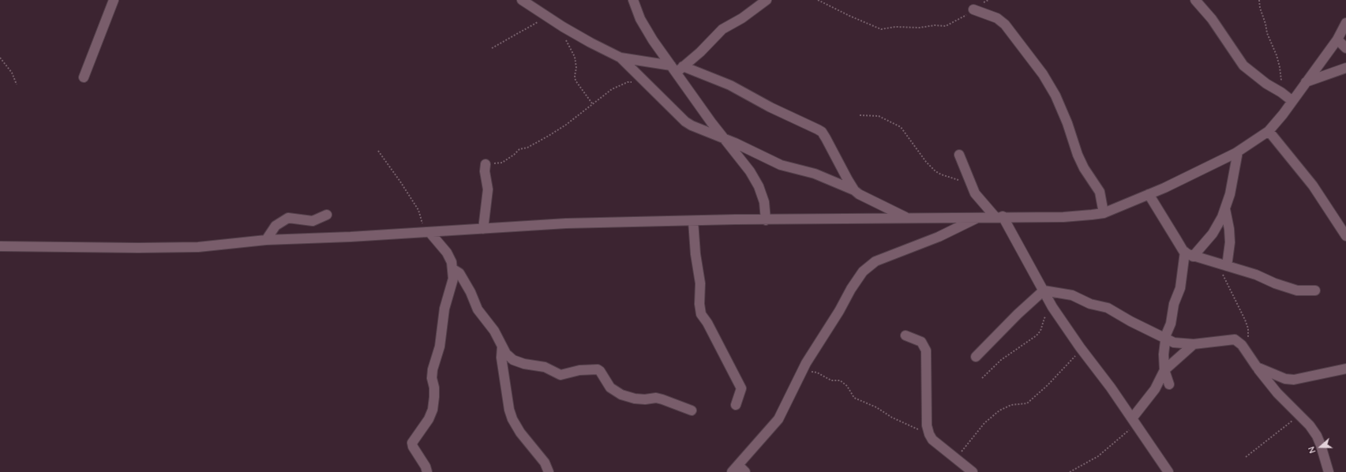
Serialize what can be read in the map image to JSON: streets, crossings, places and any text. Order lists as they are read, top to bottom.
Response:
{
  "north": "left"
}
